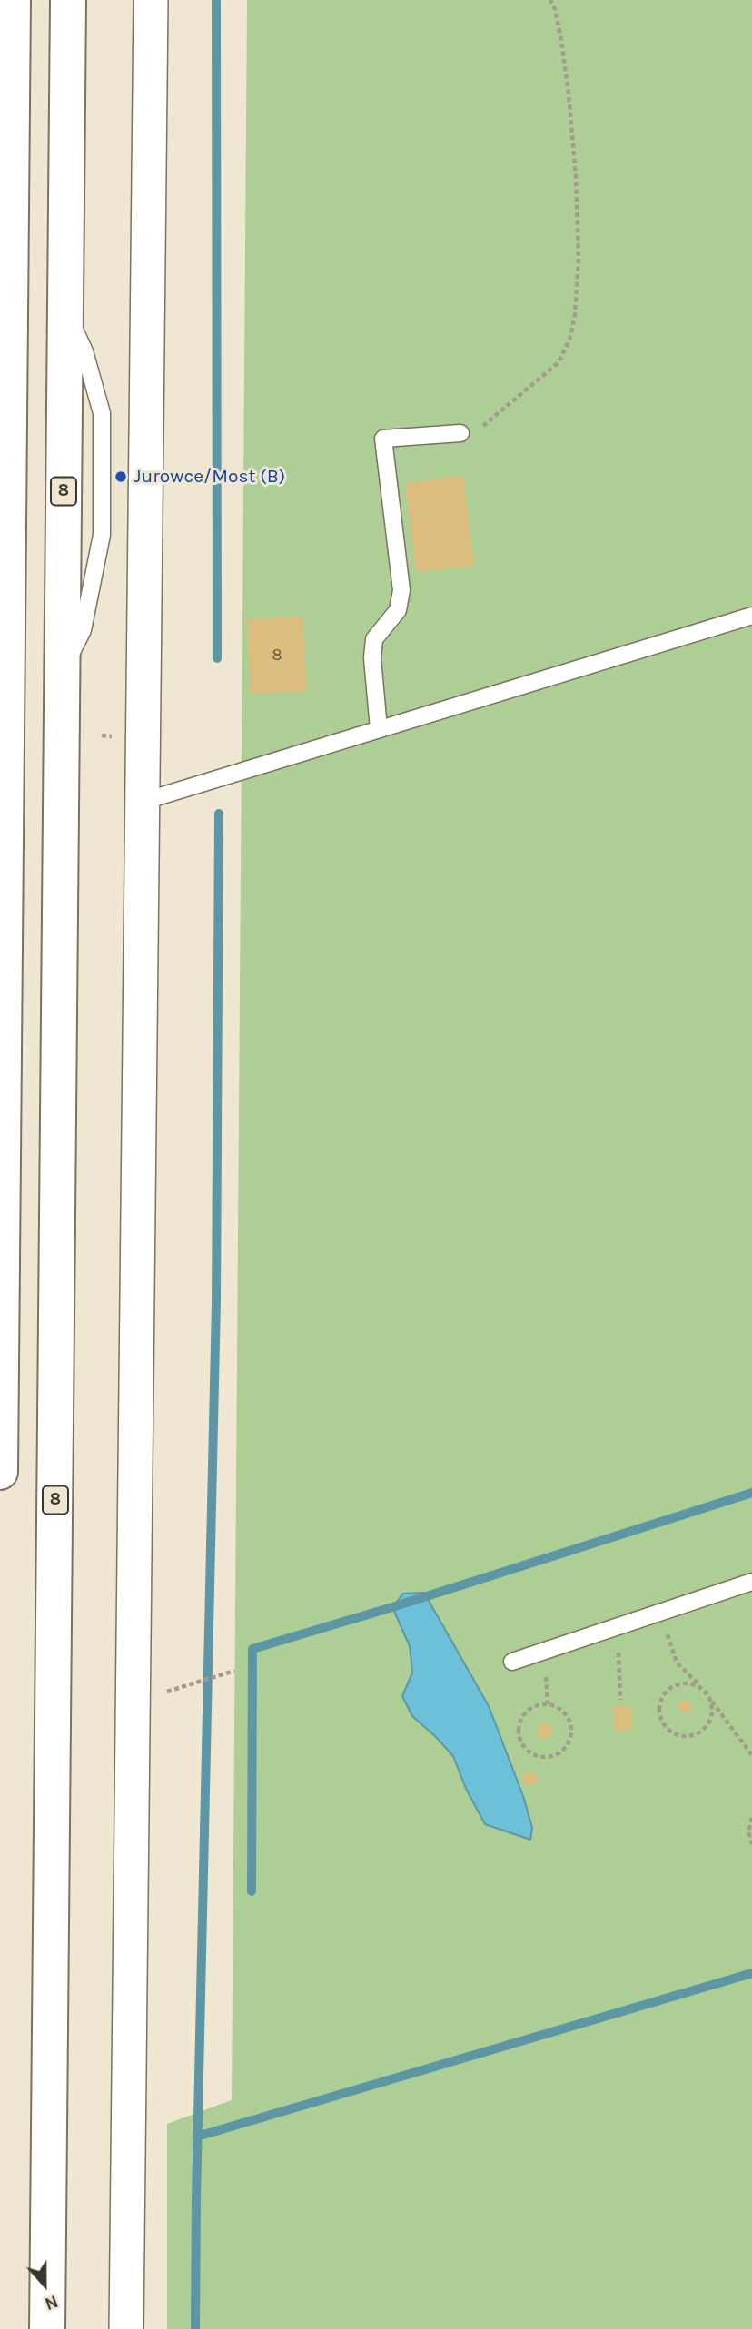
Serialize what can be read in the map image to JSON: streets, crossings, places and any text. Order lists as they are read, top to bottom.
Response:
{
  "streets": {
    "highway": ["8"]
  },
  "places": ["Jurowce/Most (B)"],
  "house_numbers": ["8"],
  "north": "bottom"
}
